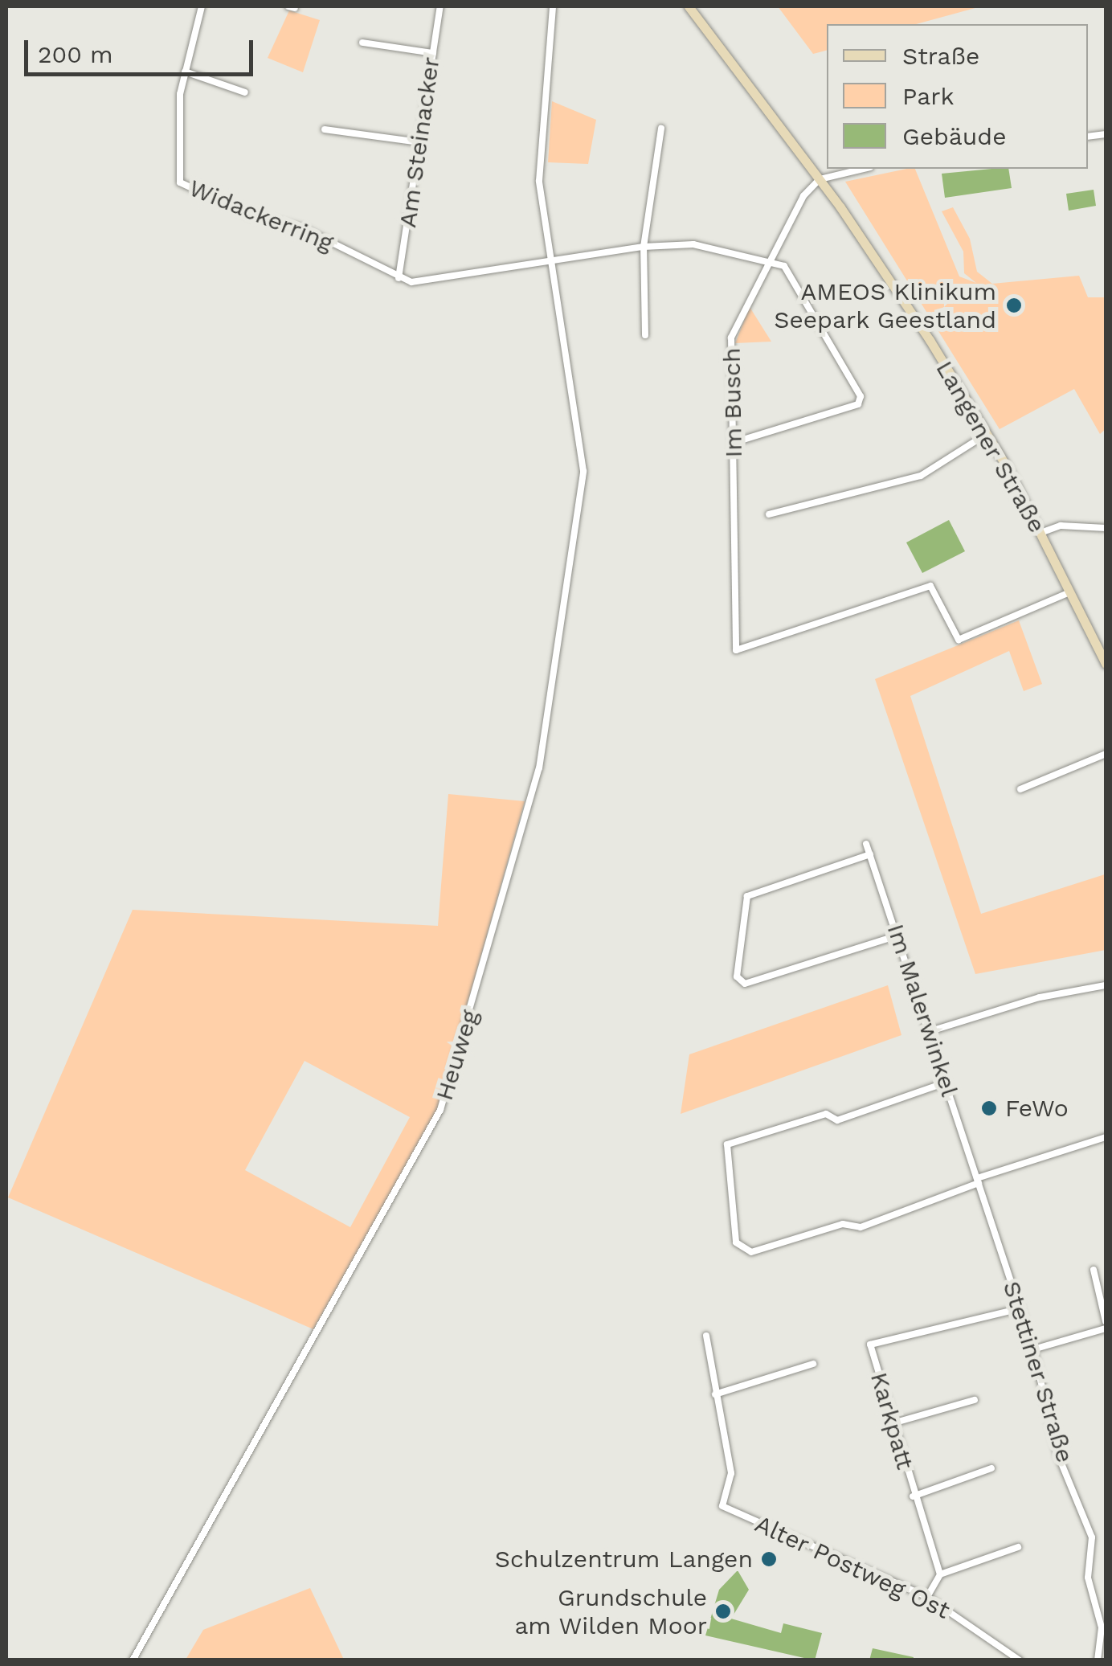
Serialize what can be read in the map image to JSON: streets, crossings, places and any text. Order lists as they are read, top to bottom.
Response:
{
  "streets": {
    "main road": ["Langener Straße"],
    "street": [
      "Am Steinacker",
      "Widackerring",
      "Im Busch",
      "Im Malerwinkel",
      "Heuweg",
      "Stettiner Straße",
      "Karkpatt",
      "Alter Postweg Ost"
    ]
  },
  "crossings": [
    ["Am Steinacker", "Widackerring"],
    ["Im Busch", "Langener Straße"],
    ["Im Malerwinkel", "Stettiner Straße"],
    ["Stettiner Straße", "Karkpatt"]
  ],
  "places": [
    "AMEOS Klinikum Seepark Geestland",
    "FeWo",
    "Schulzentrum Langen",
    "Grundschule am Wilden Moor"
  ],
  "legend": ["Straße", "Park", "Gebäude"],
  "scale_bar": "200 m"
}
